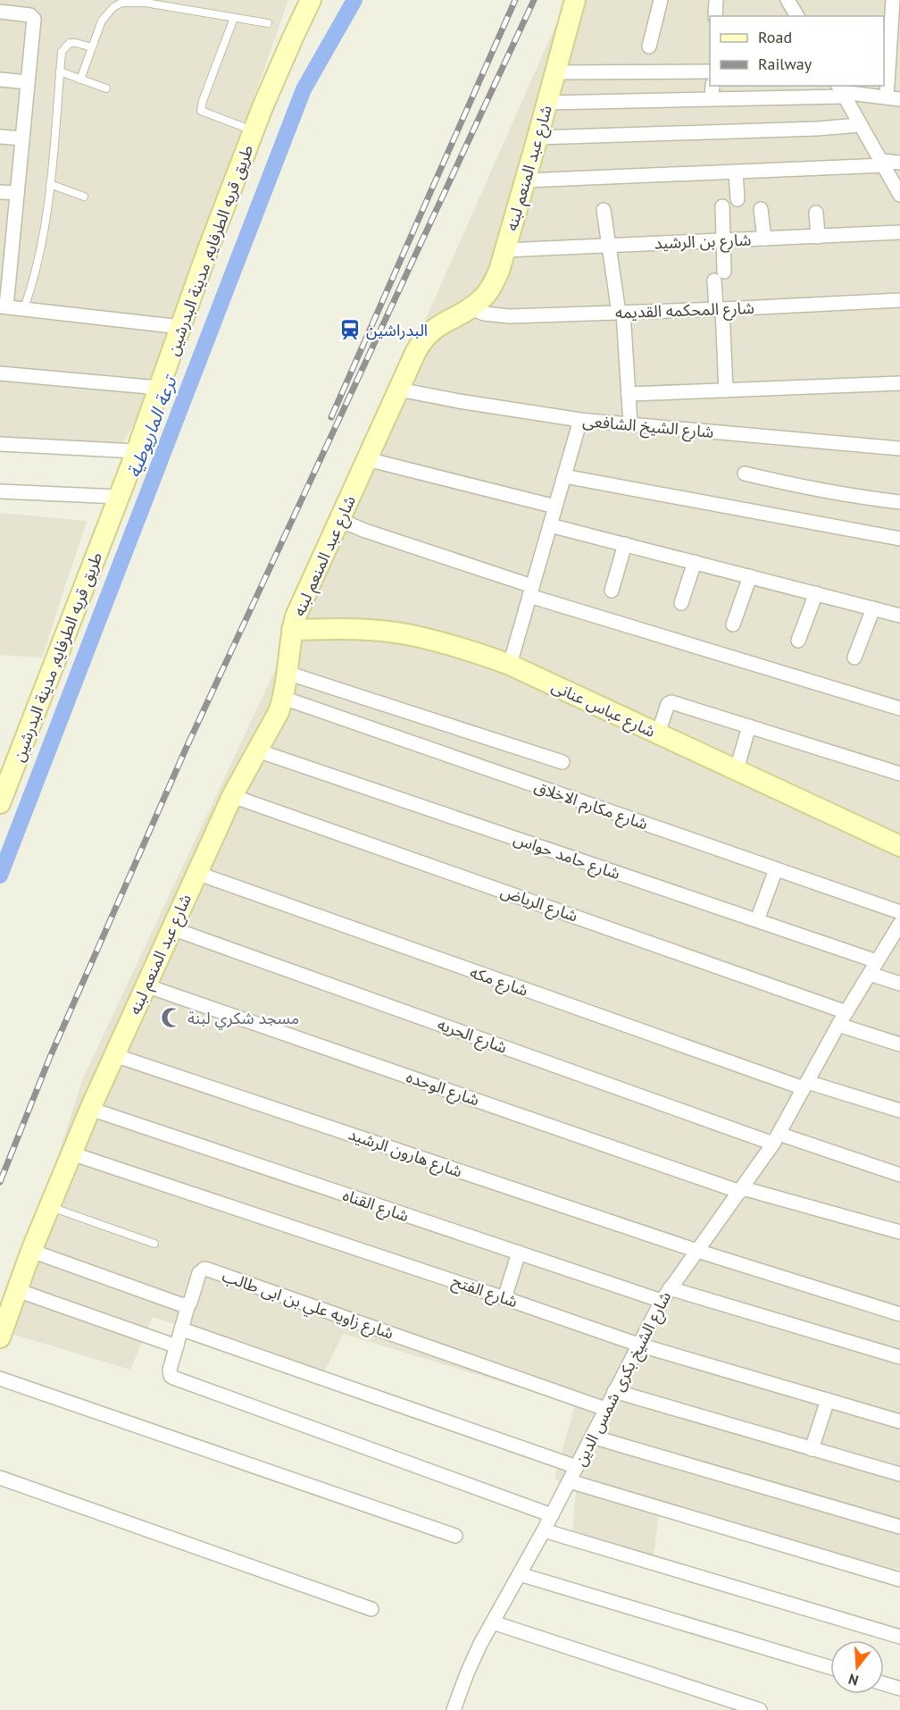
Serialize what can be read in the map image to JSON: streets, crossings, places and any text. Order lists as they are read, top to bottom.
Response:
{
  "streets": {
    "main road": ["شارع عبد المنعم لبنه", "طريق قريه الطرفايه, مدينة البدرشين", "شارع عباس عنانى"],
    "street": [
      "شارع بن الرشيد",
      "شارع المحكمه القديمه",
      "شارع الشيخ الشافعى",
      "شارع مكارم الاخلاق",
      "شارع حامد حواس",
      "شارع الرياض",
      "شارع مكه",
      "شارع الحريه",
      "شارع الوحده",
      "شارع هارون الرشيد",
      "شارع القناه",
      "شارع الفتح",
      "شارع زاويه علي بن ابى طالب",
      "شارع الشيخ بكرى شمس الدين"
    ]
  },
  "crossings": [
    ["شارع عبد المنعم لبنه", "شارع بن الرشيد"],
    ["شارع عبد المنعم لبنه", "شارع المحكمه القديمه"],
    ["شارع عبد المنعم لبنه", "شارع الشيخ الشافعى"],
    ["شارع عبد المنعم لبنه", "شارع عباس عنانى"],
    ["شارع عبد المنعم لبنه", "شارع مكارم الاخلاق"],
    ["شارع عبد المنعم لبنه", "شارع حامد حواس"],
    ["شارع عبد المنعم لبنه", "شارع الرياض"],
    ["شارع عبد المنعم لبنه", "شارع مكه"],
    ["شارع عبد المنعم لبنه", "شارع الحريه"],
    ["شارع عبد المنعم لبنه", "شارع الوحده"],
    ["شارع عبد المنعم لبنه", "شارع هارون الرشيد"],
    ["شارع عبد المنعم لبنه", "شارع القناه"],
    ["شارع عبد المنعم لبنه", "شارع الفتح"],
    ["شارع حامد حواس", "شارع الشيخ بكرى شمس الدين"],
    ["شارع الرياض", "شارع الشيخ بكرى شمس الدين"],
    ["شارع مكه", "شارع الشيخ بكرى شمس الدين"],
    ["شارع الحريه", "شارع الشيخ بكرى شمس الدين"],
    ["شارع الوحده", "شارع الشيخ بكرى شمس الدين"],
    ["شارع هارون الرشيد", "شارع الشيخ بكرى شمس الدين"],
    ["شارع القناه", "شارع الشيخ بكرى شمس الدين"],
    ["شارع الفتح", "شارع الشيخ بكرى شمس الدين"],
    ["شارع زاويه علي بن ابى طالب", "شارع الشيخ بكرى شمس الدين"]
  ],
  "water": ["ترعة الماريوطية"],
  "places": {
    "station": ["البدراشين"],
    "mosque": ["مسجد شكري لبنة"]
  },
  "legend": ["Road", "Railway"],
  "north": "bottom"
}
